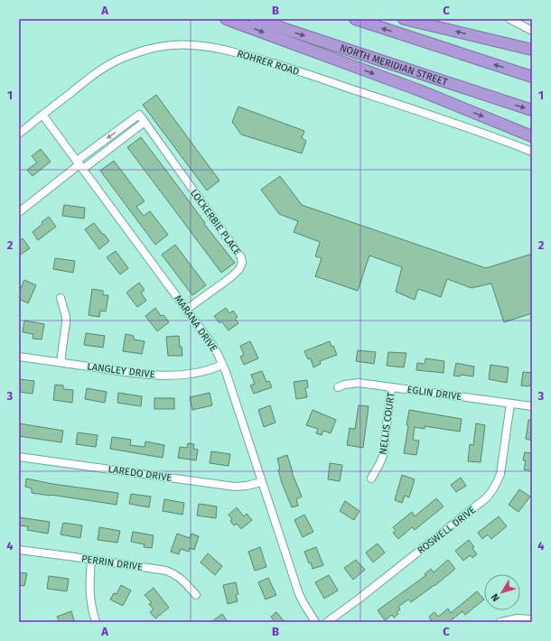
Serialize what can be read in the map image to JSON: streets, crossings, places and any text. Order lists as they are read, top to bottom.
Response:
{
  "streets": {
    "highway": ["NORTH MERIDIAN STREET"],
    "street": [
      "ROHRER ROAD",
      "LOCKERBIE PLACE",
      "MARANA DRIVE",
      "LANGLEY DRIVE",
      "EGLIN DRIVE",
      "NELLIS COURT",
      "LAREDO DRIVE",
      "ROSWELL DRIVE",
      "PERRIN DRIVE"
    ]
  },
  "crossings": [
    ["ROHRER ROAD", "MARANA DRIVE"],
    ["LOCKERBIE PLACE", "MARANA DRIVE"],
    ["MARANA DRIVE", "LANGLEY DRIVE"],
    ["MARANA DRIVE", "LAREDO DRIVE"],
    ["EGLIN DRIVE", "NELLIS COURT"],
    ["EGLIN DRIVE", "ROSWELL DRIVE"]
  ],
  "north": "bottom left",
  "grid": {
    "columns": ["A", "B", "C"],
    "rows": [
      "1",
      "2",
      "3",
      "4"
    ]
  }
}
